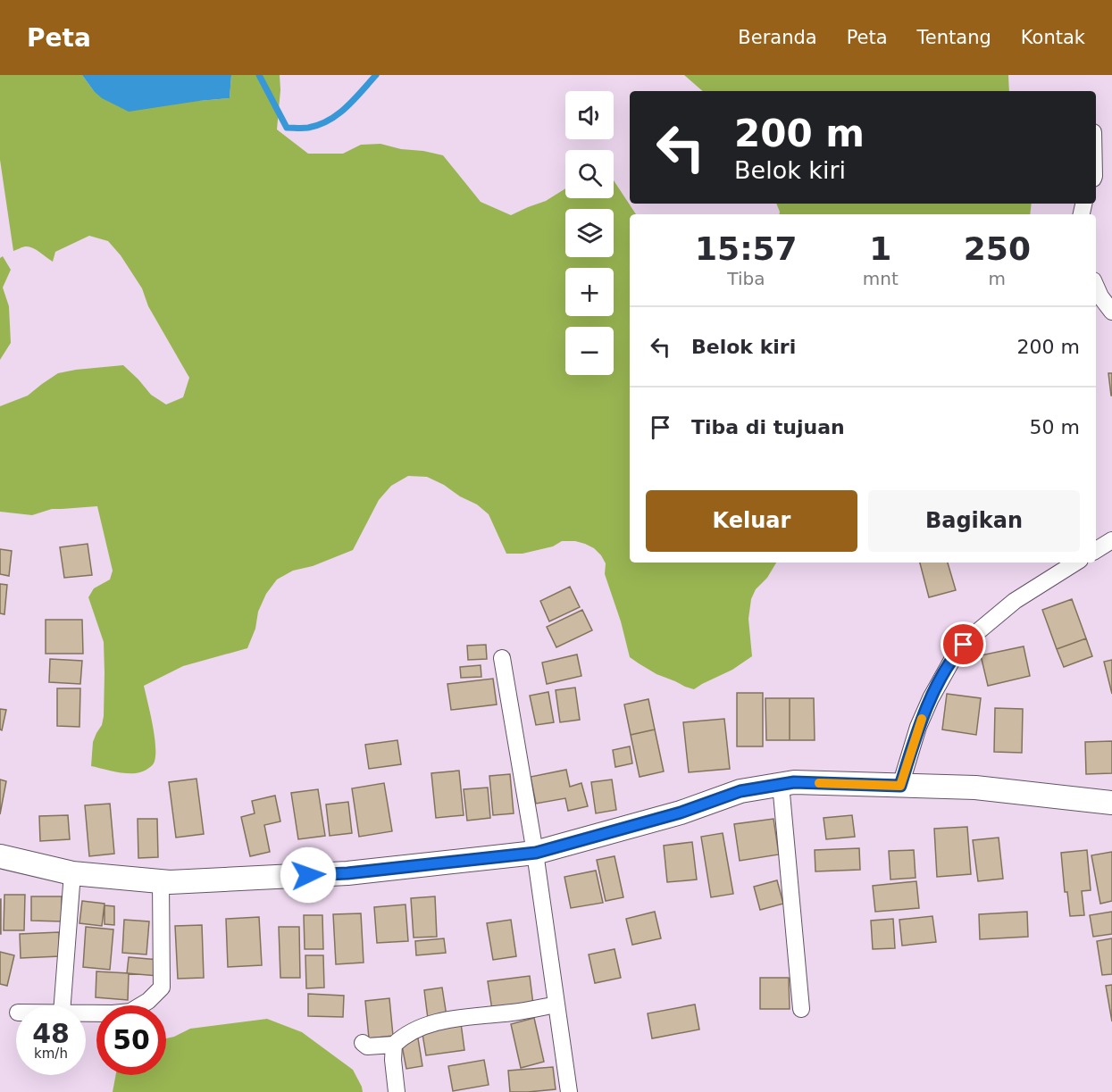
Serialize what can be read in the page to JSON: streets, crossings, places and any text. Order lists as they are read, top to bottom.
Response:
{
  "page": {
    "header": "Peta",
    "nav": [
      "Beranda",
      "Peta",
      "Tentang",
      "Kontak"
    ],
    "map_buttons": ["+", "−"],
    "turn": ["200 m", "Belok kiri"],
    "eta": [
      "15:57",
      "Tiba",
      "1",
      "mnt",
      "250",
      "m"
    ],
    "list": [
      {
        "name": "Belok kiri",
        "value": "200 m"
      },
      {
        "name": "Tiba di tujuan",
        "value": "50 m"
      }
    ],
    "buttons": ["Keluar", "Bagikan"],
    "speed": "48 km/h",
    "limit": "50"
  }
}
